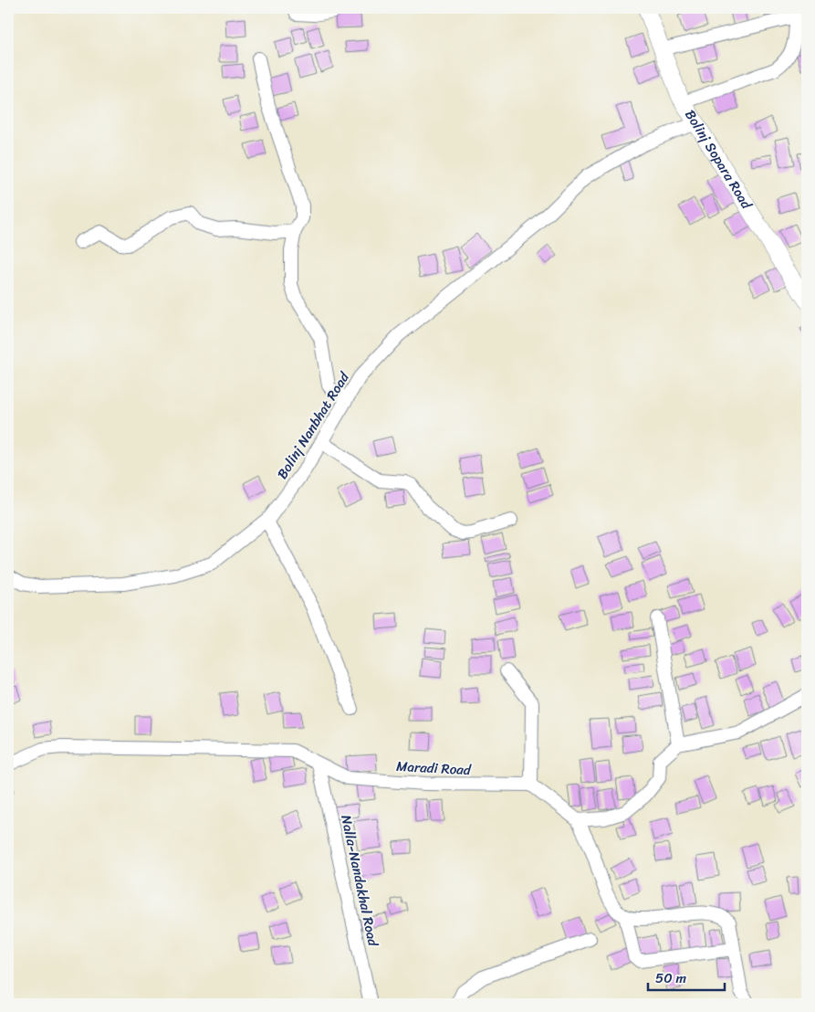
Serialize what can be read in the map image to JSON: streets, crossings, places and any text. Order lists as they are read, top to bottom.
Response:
{
  "streets": {
    "main road": ["Bolinj Sopara Road"],
    "street": ["Bolinj Nanbhat Road", "Maradi Road", "Nalla-Nandakhal Road"]
  },
  "crossings": [
    ["Bolinj Sopara Road", "Bolinj Nanbhat Road"],
    ["Maradi Road", "Nalla-Nandakhal Road"]
  ],
  "scale_bar": "50 m"
}
